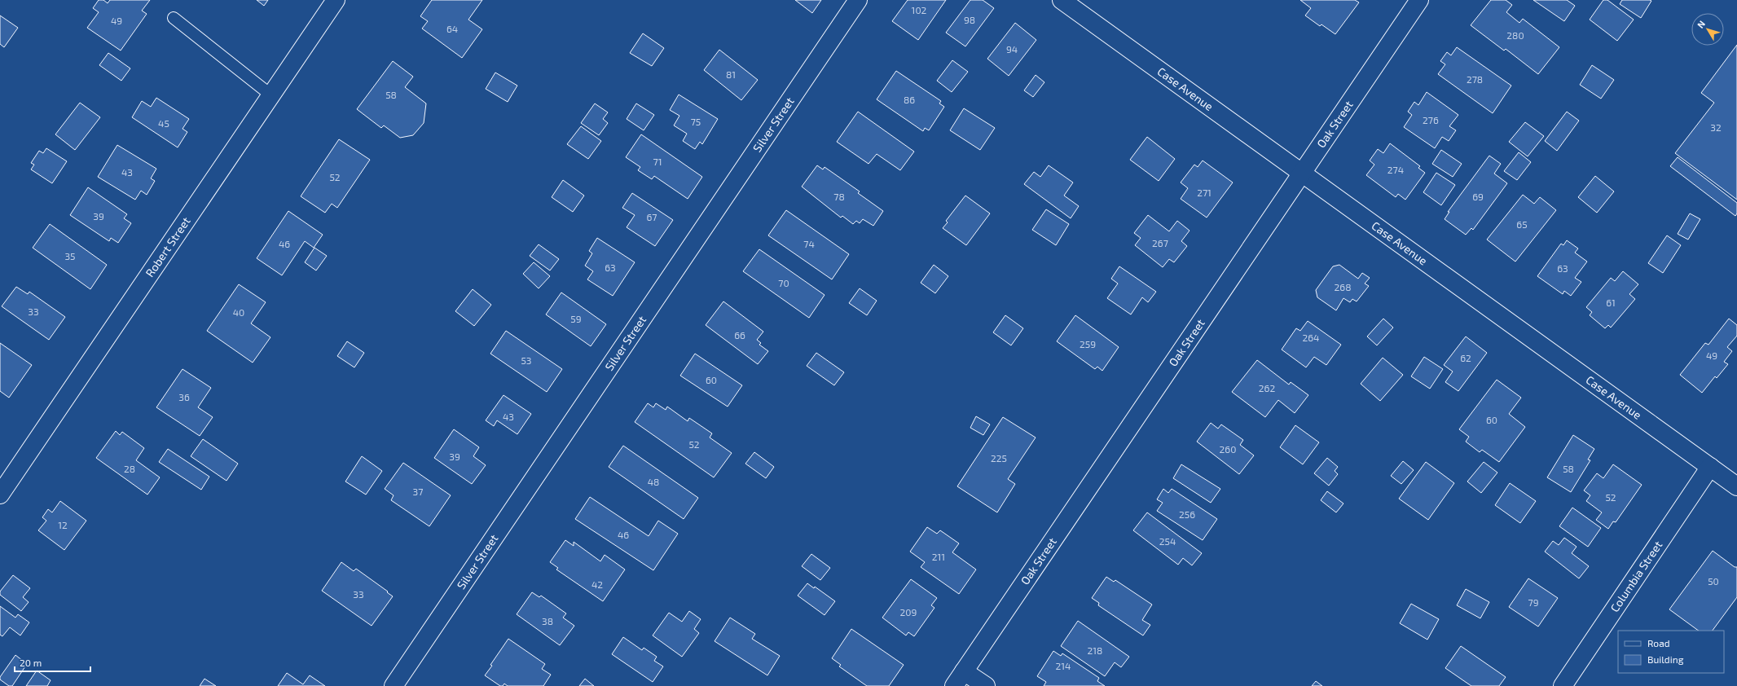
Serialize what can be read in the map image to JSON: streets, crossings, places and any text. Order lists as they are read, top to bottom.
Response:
{
  "streets": {
    "street": [
      "Case Avenue",
      "Silver Street",
      "Oak Street",
      "Robert Street",
      "Columbia Street"
    ]
  },
  "crossings": [
    ["Case Avenue", "Oak Street"],
    ["Case Avenue", "Columbia Street"]
  ],
  "house_numbers": [
    "102",
    "98",
    "49",
    "64",
    "280",
    "94",
    "81",
    "278",
    "58",
    "86",
    "276",
    "75",
    "45",
    "32",
    "71",
    "274",
    "43",
    "52",
    "271",
    "78",
    "69",
    "39",
    "67",
    "65",
    "267",
    "46",
    "74",
    "35",
    "63",
    "63",
    "70",
    "268",
    "61",
    "33",
    "40",
    "59",
    "66",
    "264",
    "259",
    "49",
    "62",
    "53",
    "60",
    "262",
    "36",
    "43",
    "60",
    "52",
    "260",
    "39",
    "225",
    "28",
    "58",
    "48",
    "37",
    "52",
    "256",
    "12",
    "46",
    "254",
    "211",
    "50",
    "42",
    "33",
    "79",
    "209",
    "38",
    "218",
    "214"
  ],
  "legend": ["Road", "Building"],
  "scale_bar": "20 m",
  "north": "top left"
}
